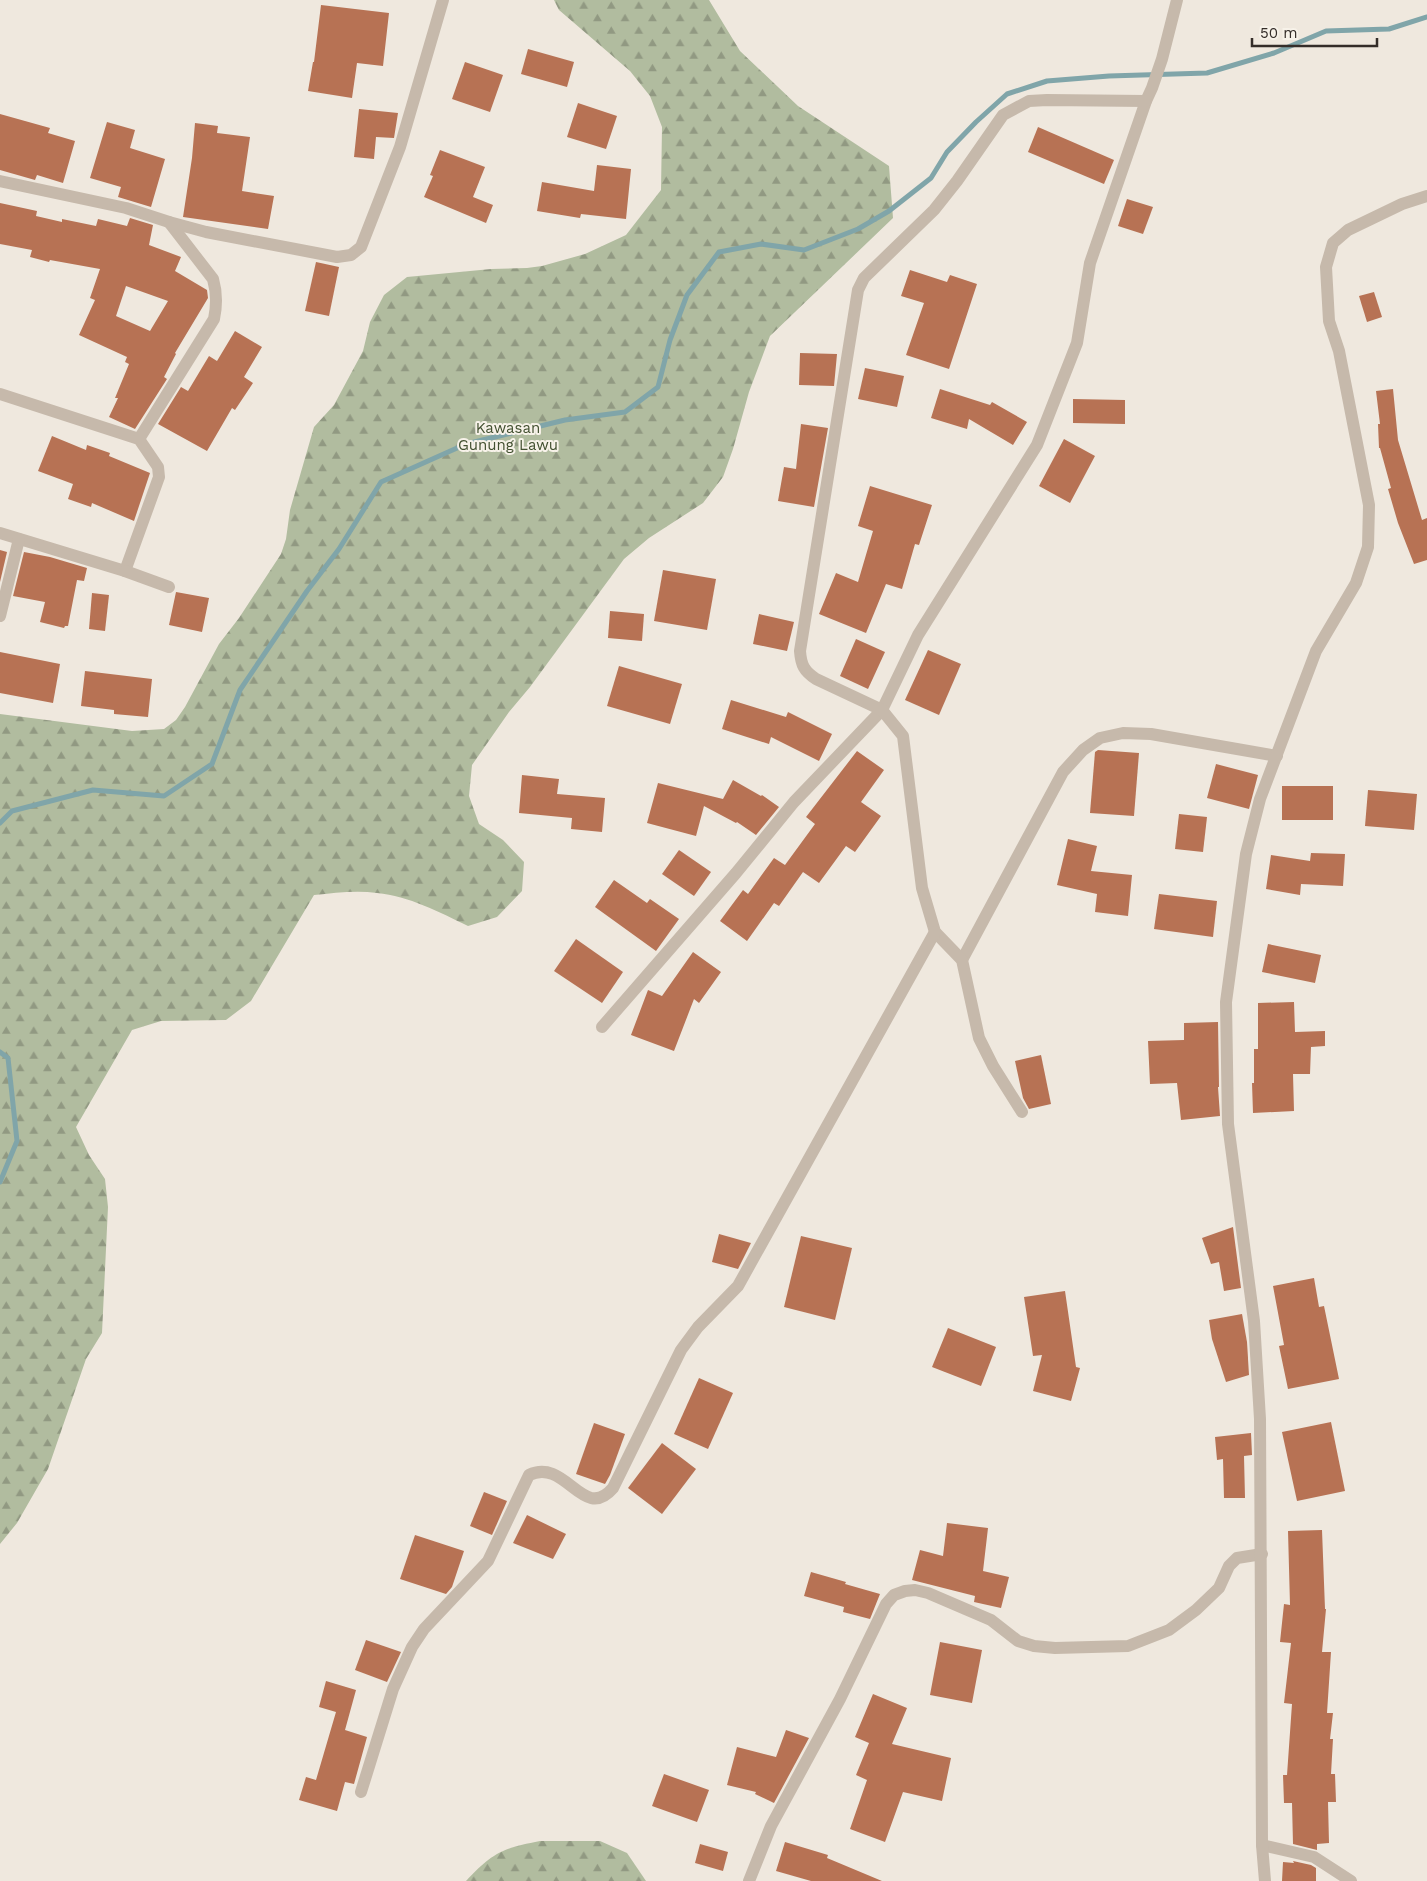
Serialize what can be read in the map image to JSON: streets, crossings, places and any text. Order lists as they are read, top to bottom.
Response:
{
  "parks": ["Kawasan Gunung Lawu"],
  "scale_bar": "50 m"
}
